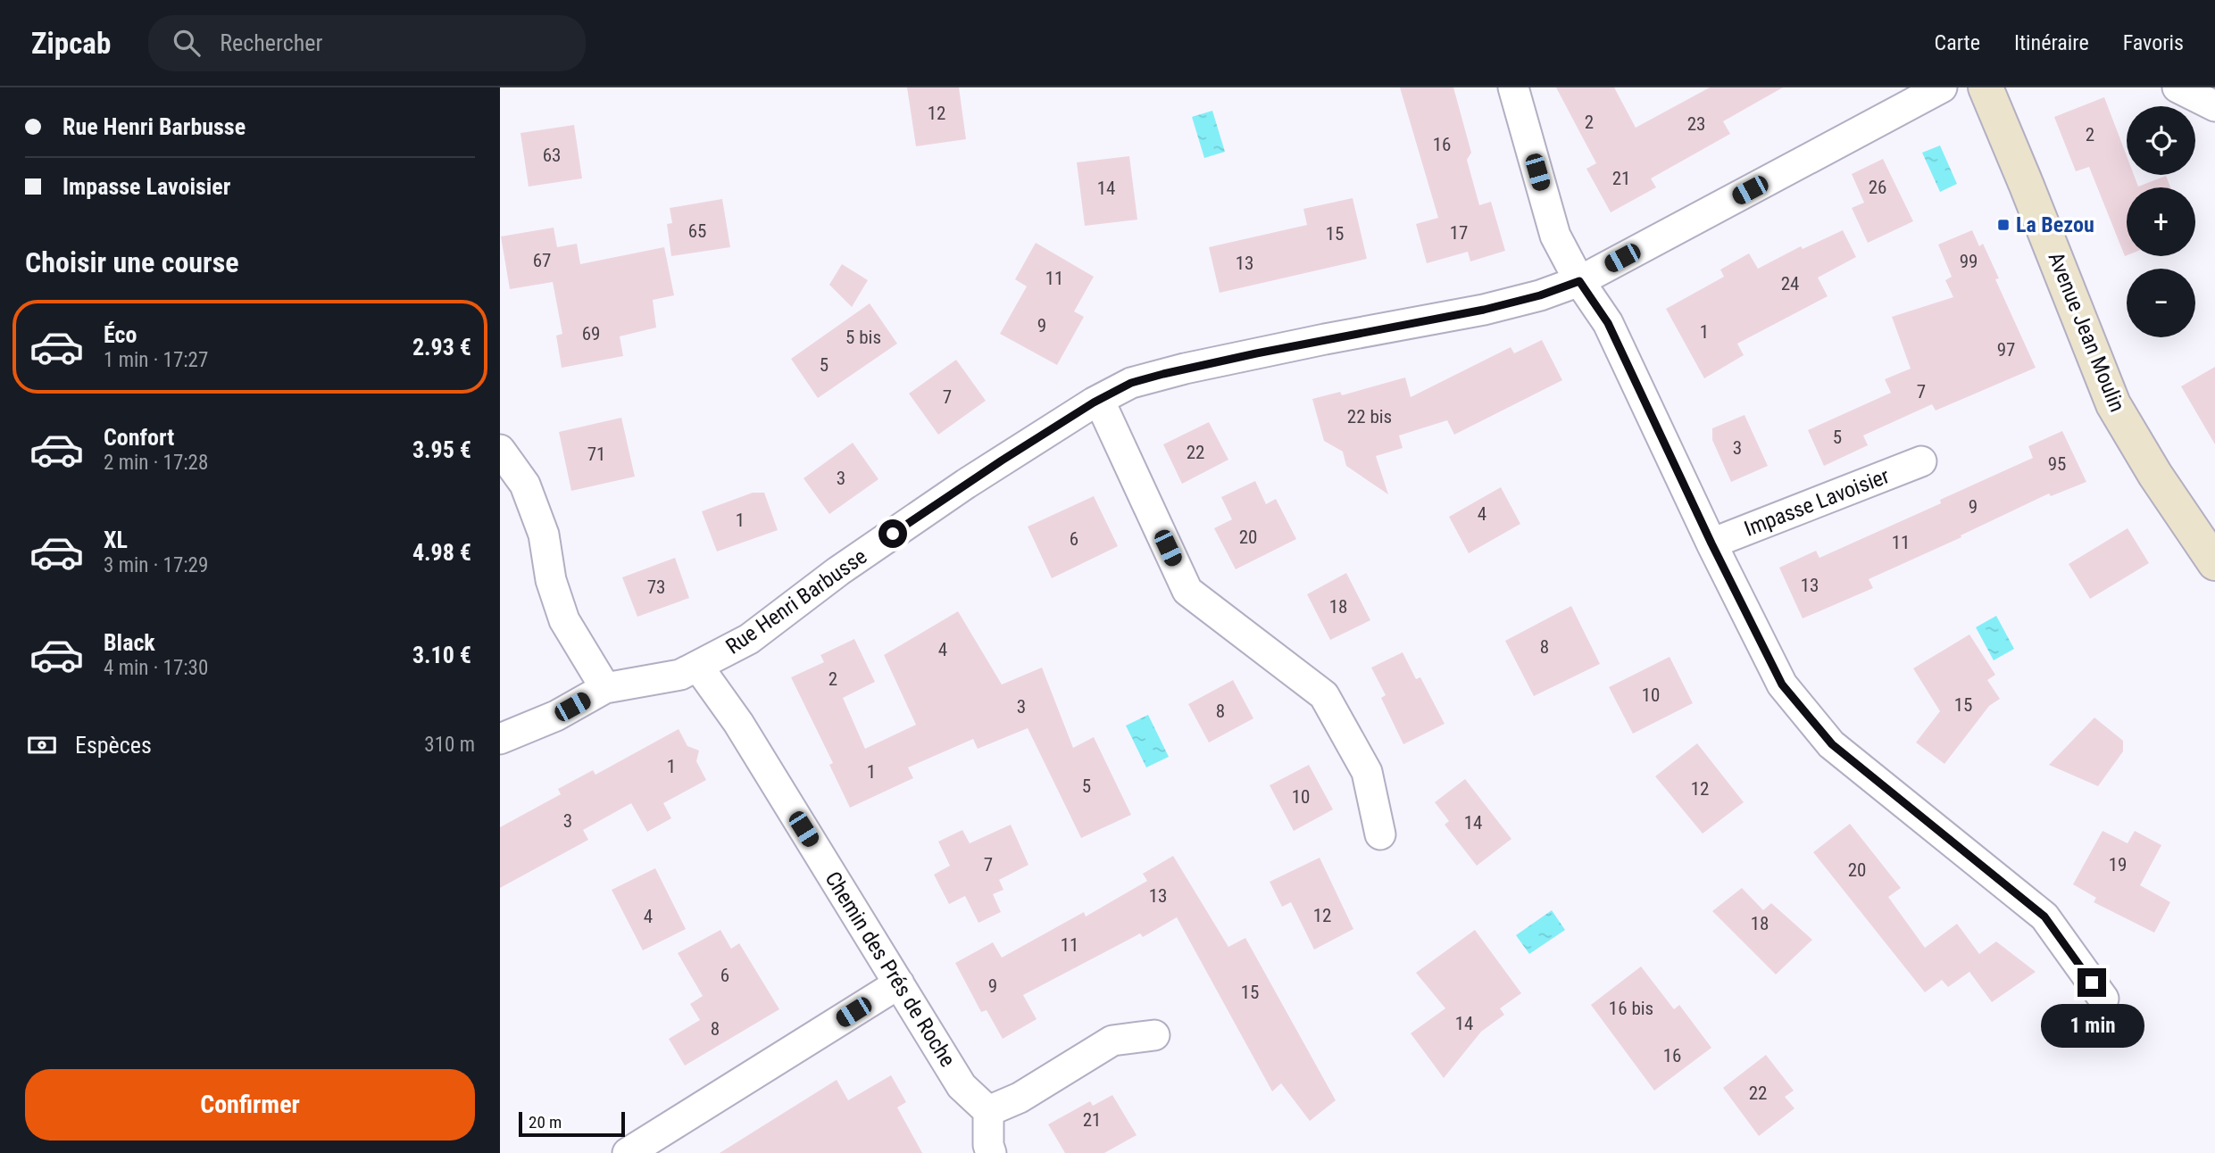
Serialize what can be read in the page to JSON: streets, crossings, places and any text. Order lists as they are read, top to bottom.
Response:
{
  "streets": {
    "main road": ["Avenue Jean Moulin"],
    "street": ["Impasse Lavoisier", "Rue Henri Barbusse", "Chemin des Prés de Roche"]
  },
  "crossings": [
    ["Rue Henri Barbusse", "Chemin des Prés de Roche"]
  ],
  "places": {
    "transit": ["La Bezou"]
  },
  "house_numbers": [
    "12",
    "2",
    "23",
    "2",
    "16",
    "63",
    "21",
    "26",
    "14",
    "65",
    "17",
    "15",
    "67",
    "99",
    "13",
    "11",
    "24",
    "9",
    "1",
    "69",
    "5 bis",
    "97",
    "5",
    "7",
    "7",
    "22 bis",
    "5",
    "3",
    "22",
    "71",
    "95",
    "3",
    "9",
    "4",
    "1",
    "20",
    "6",
    "11",
    "13",
    "73",
    "18",
    "8",
    "4",
    "2",
    "10",
    "15",
    "3",
    "8",
    "1",
    "1",
    "5",
    "12",
    "10",
    "3",
    "14",
    "7",
    "19",
    "20",
    "13",
    "12",
    "4",
    "18",
    "11",
    "6",
    "9",
    "15",
    "16 bis",
    "14",
    "8",
    "16",
    "22",
    "21"
  ],
  "scale_bar": "20 m",
  "page": {
    "header": "Zipcab",
    "search": "Rechercher",
    "nav": ["Carte", "Itinéraire", "Favoris"],
    "banner": ["Rue Henri Barbusse", "Impasse Lavoisier"],
    "map_buttons": ["+", "−"],
    "heading": "Choisir une course",
    "list": [
      {
        "name": "Éco",
        "note": "1 min · 17:27",
        "value": "2.93 €"
      },
      {
        "name": "Confort",
        "note": "2 min · 17:28",
        "value": "3.95 €"
      },
      {
        "name": "XL",
        "note": "3 min · 17:29",
        "value": "4.98 €"
      },
      {
        "name": "Black",
        "note": "4 min · 17:30",
        "value": "3.10 €"
      }
    ],
    "pay": ["Espèces", "310 m"],
    "bubble": "1 min",
    "buttons": "Confirmer",
    "scale": "20 m"
  }
}
